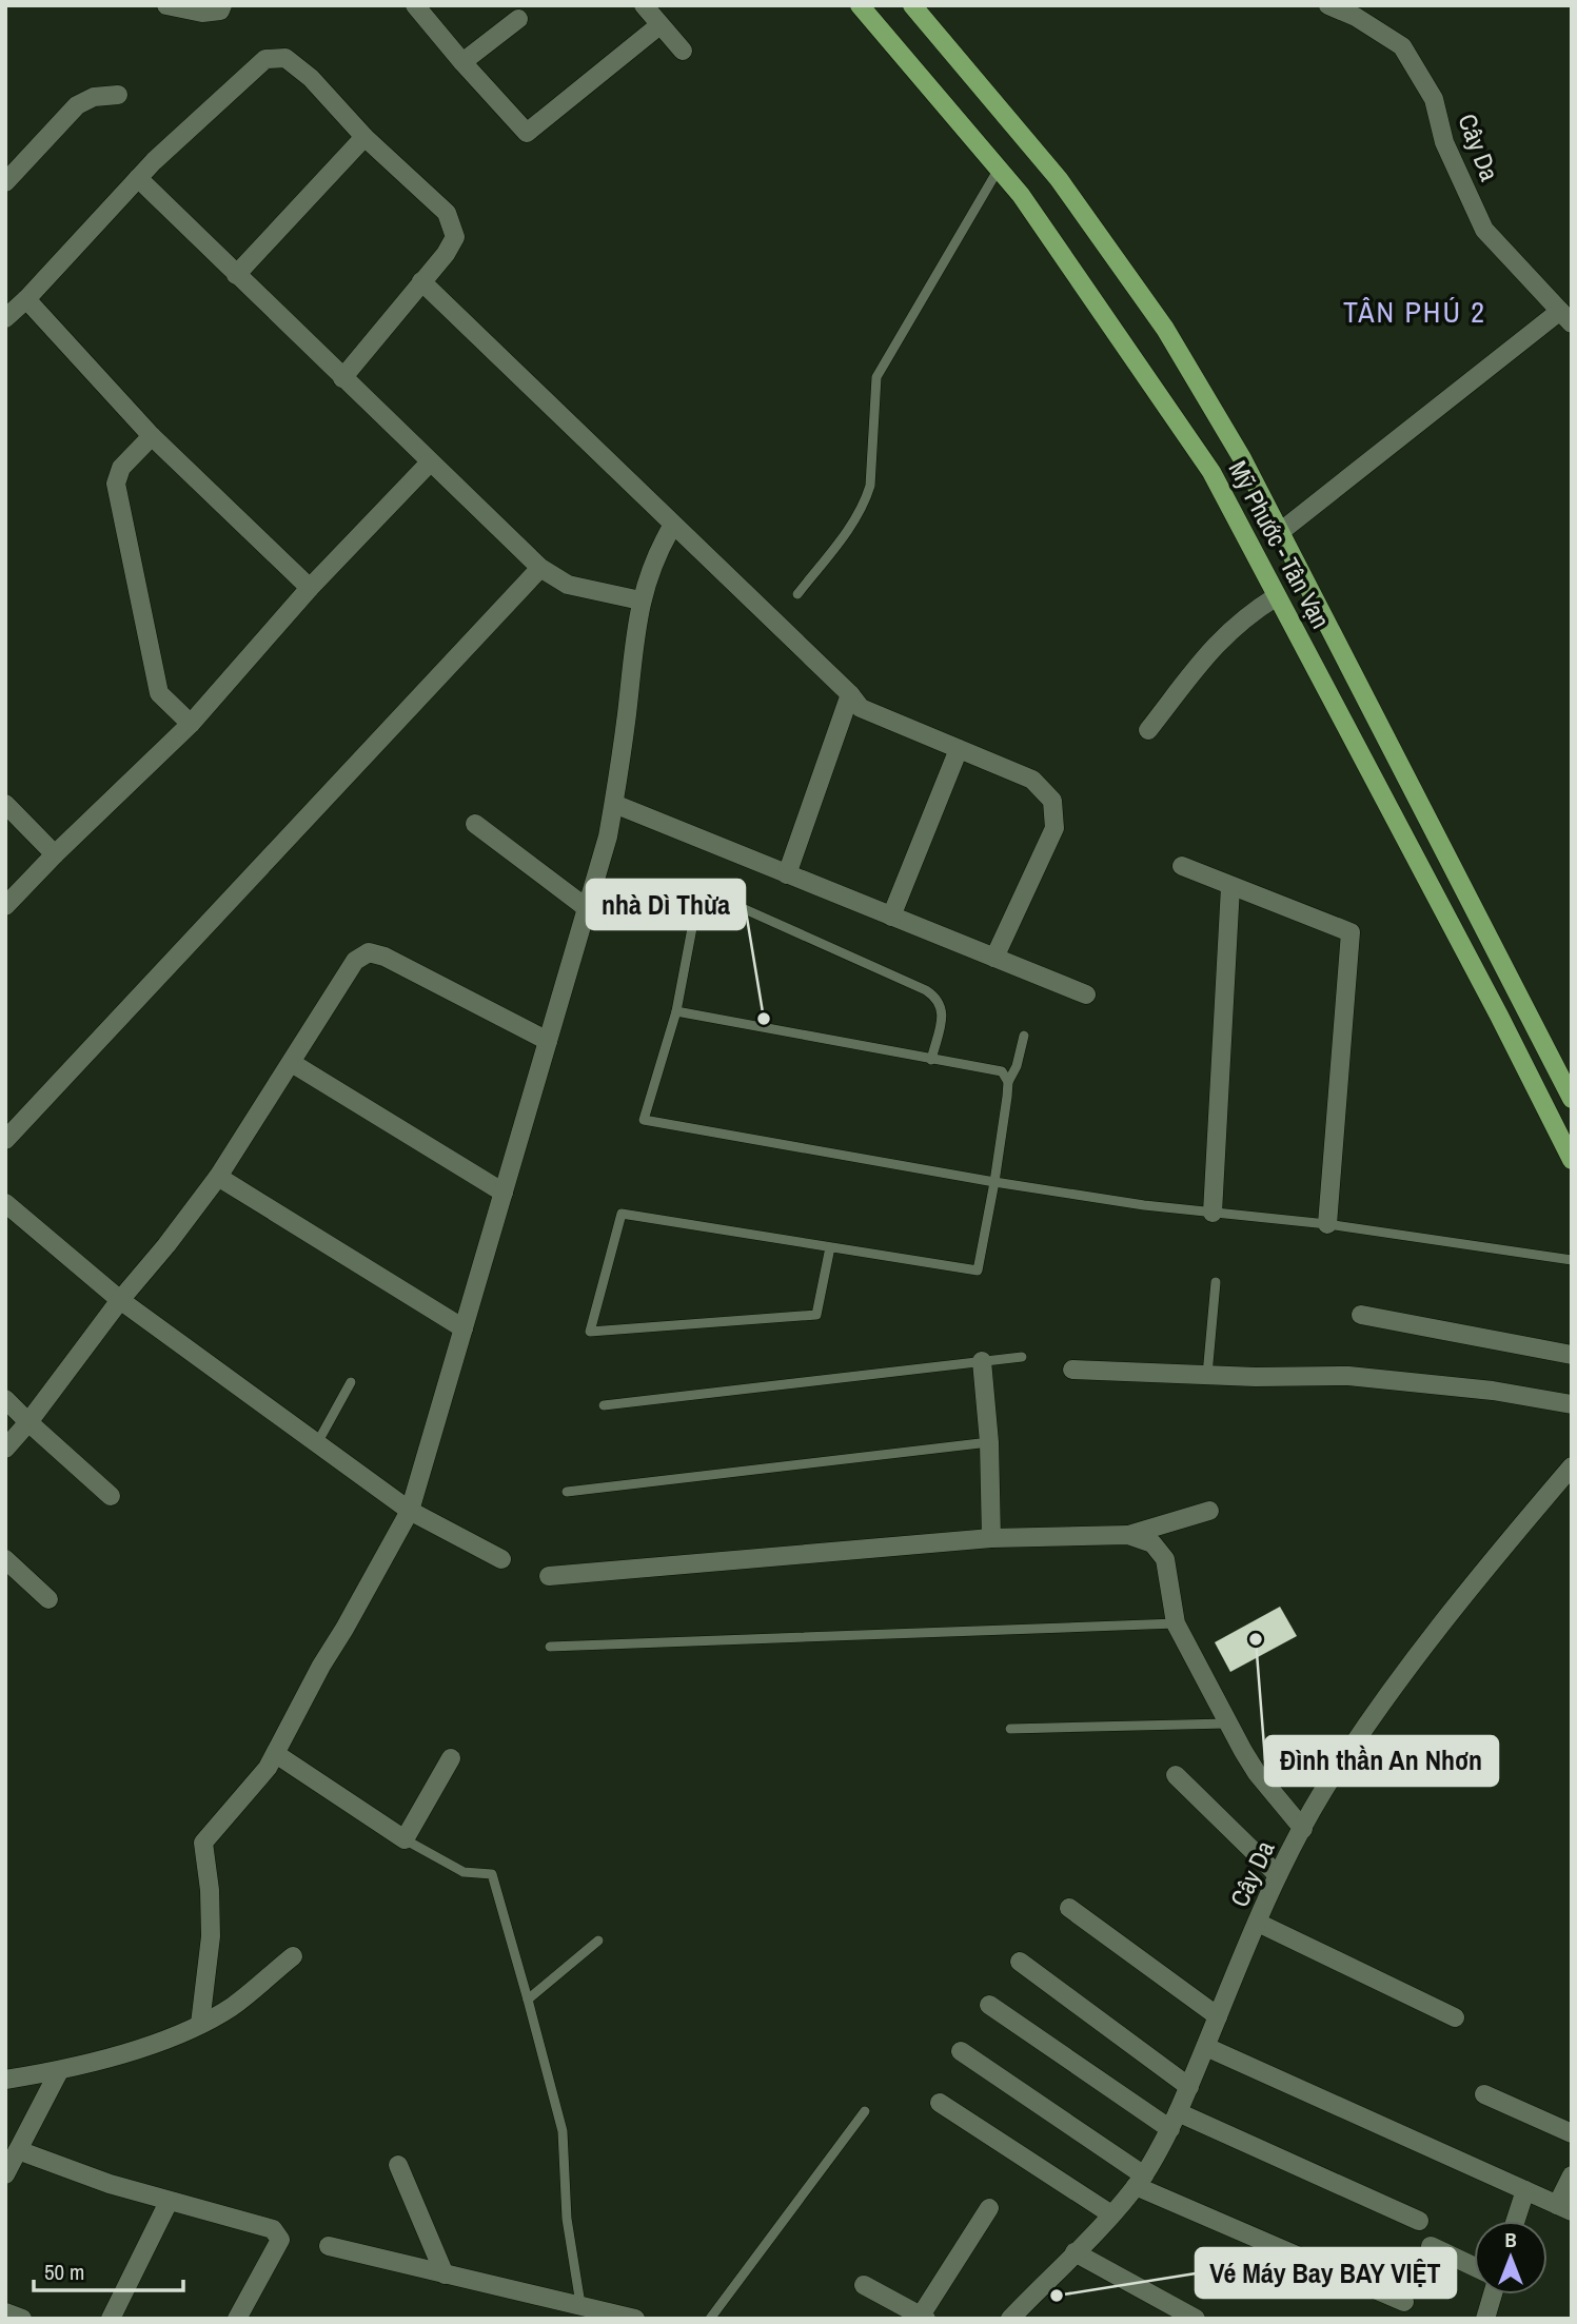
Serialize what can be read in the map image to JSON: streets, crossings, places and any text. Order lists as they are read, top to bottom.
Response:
{
  "streets": {
    "main road": ["Mỹ Phước - Tân Vạn"],
    "street": ["Cây Da"]
  },
  "districts": ["TÂN PHÚ 2"],
  "places": ["nhà Dì Thừa", "Đình thần An Nhơn", "Vé Máy Bay BAY VIỆT"],
  "scale_bar": "50 m",
  "north": "top"
}
